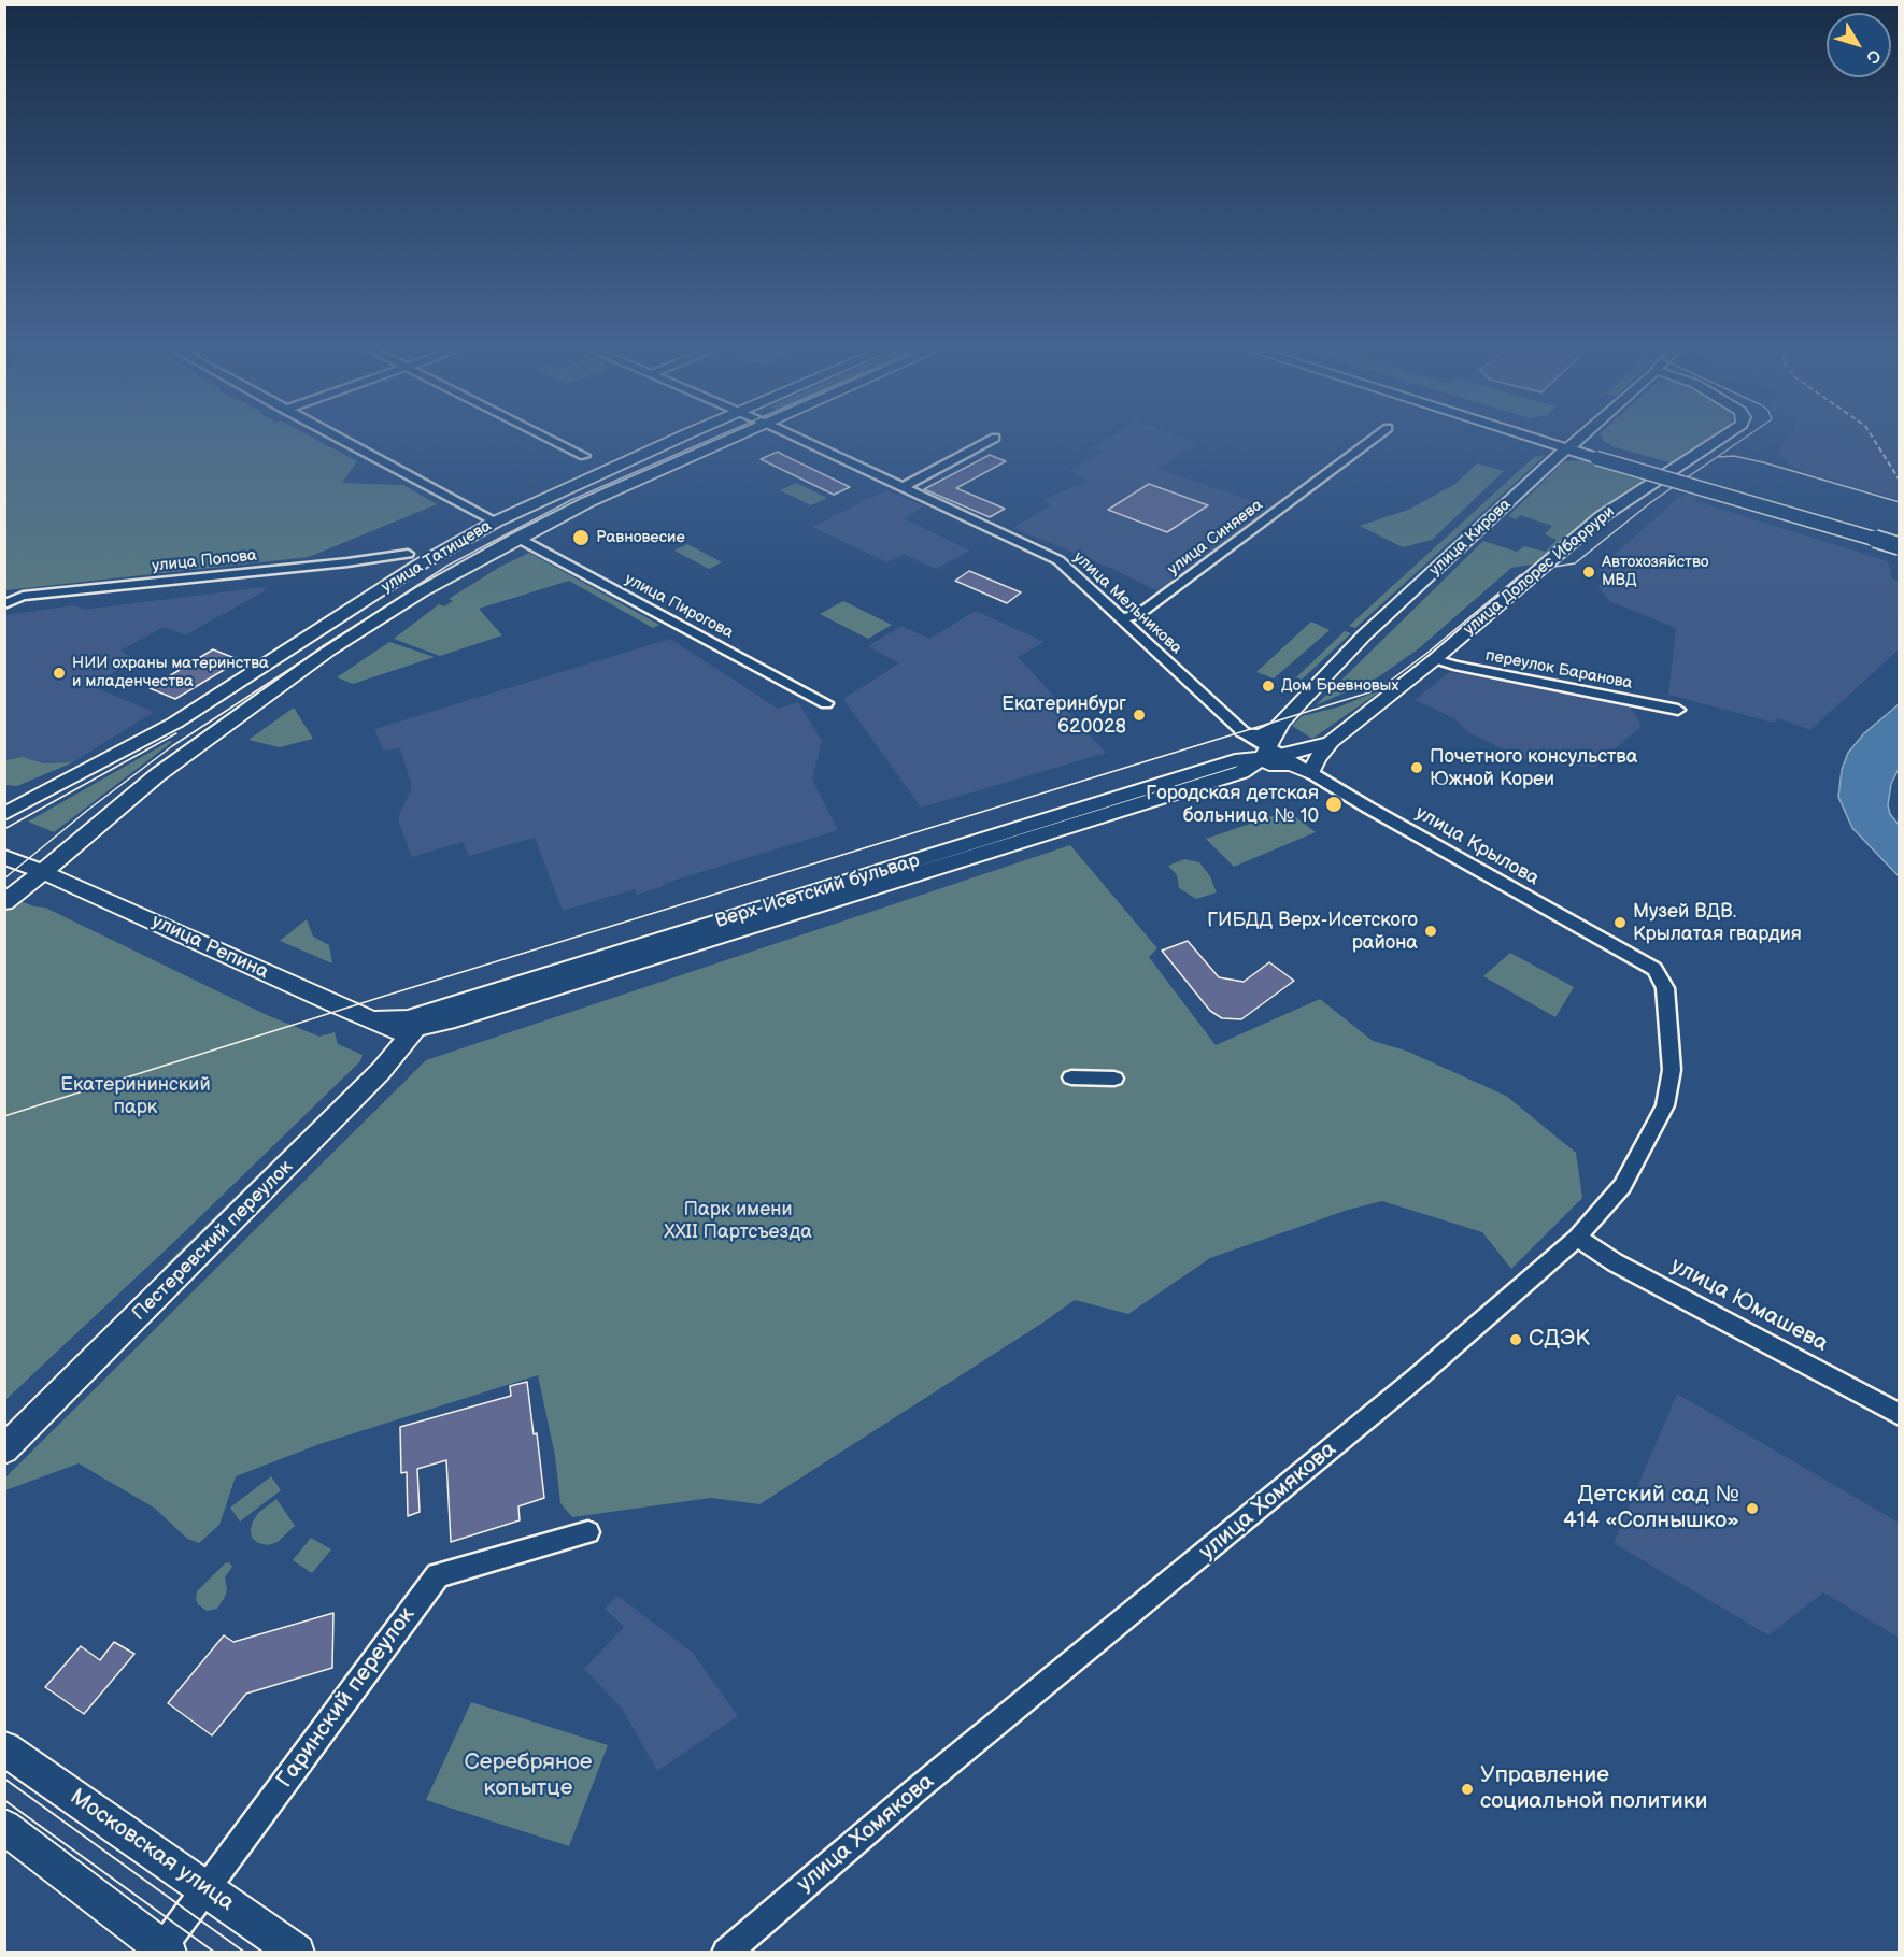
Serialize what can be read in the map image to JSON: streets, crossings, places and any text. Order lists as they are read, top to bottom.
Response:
{
  "streets": {
    "main road": [
      "улица Кирова",
      "улица Татищева",
      "улица Долорес Ибаррури",
      "Верх-Исетский бульвар",
      "улица Репина",
      "Пестеревский переулок",
      "Московская улица"
    ],
    "street": [
      "улица Синяева",
      "улица Попова",
      "улица Мельникова",
      "улица Пирогова",
      "переулок Баранова",
      "улица Крылова",
      "улица Юмашева",
      "улица Хомякова",
      "Гаринский переулок"
    ]
  },
  "crossings": [
    ["улица Синяева", "улица Мельникова"],
    ["улица Кирова", "улица Долорес Ибаррури"],
    ["улица Кирова", "улица Крылова"],
    ["улица Кирова", "Верх-Исетский бульвар"],
    ["улица Татищева", "улица Пирогова"],
    ["улица Татищева", "улица Репина"],
    ["улица Долорес Ибаррури", "переулок Баранова"],
    ["улица Долорес Ибаррури", "улица Крылова"],
    ["улица Долорес Ибаррури", "Верх-Исетский бульвар"],
    ["улица Крылова", "Верх-Исетский бульвар"],
    ["улица Крылова", "улица Хомякова"],
    ["Верх-Исетский бульвар", "улица Репина"],
    ["Верх-Исетский бульвар", "Пестеревский переулок"],
    ["улица Репина", "Пестеревский переулок"],
    ["улица Юмашева", "улица Хомякова"],
    ["Гаринский переулок", "Московская улица"]
  ],
  "parks": ["Екатерининский парк", "Парк имени XXII Партсъезда", "Серебряное копытце"],
  "places": [
    "Равновесие",
    "Автохозяйство МВД",
    "НИИ охраны материнства и младенчества",
    "Дом Бревновых",
    "Екатеринбург 620028",
    "Почетного консульства Южной Кореи",
    "Городская детская больница № 10",
    "Музей ВДВ. Крылатая гвардия",
    "ГИБДД Верх-Исетского района",
    "СДЭК",
    "Детский сад № 414 «Солнышко»",
    "Управление социальной политики"
  ],
  "north": "bottom right"
}
